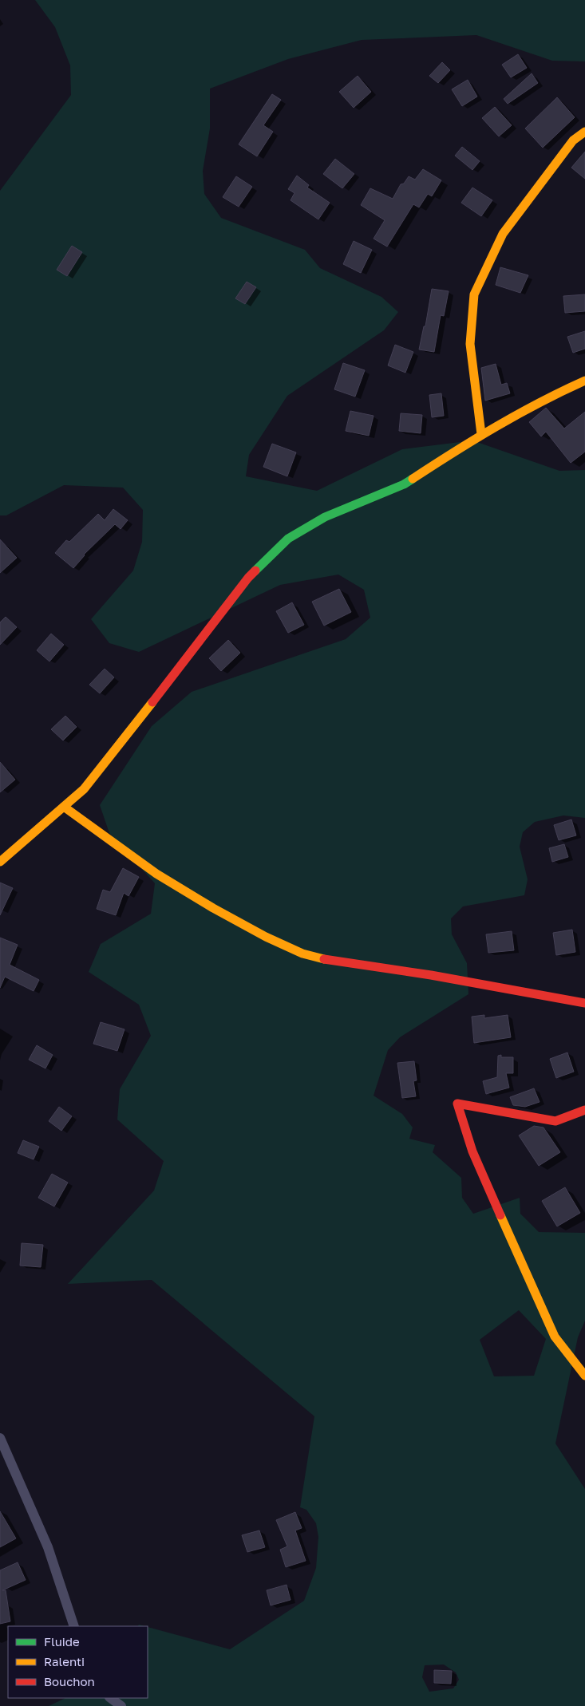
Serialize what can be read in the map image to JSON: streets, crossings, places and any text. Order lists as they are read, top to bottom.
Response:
{
  "legend": ["Fluide", "Ralenti", "Bouchon"]
}
